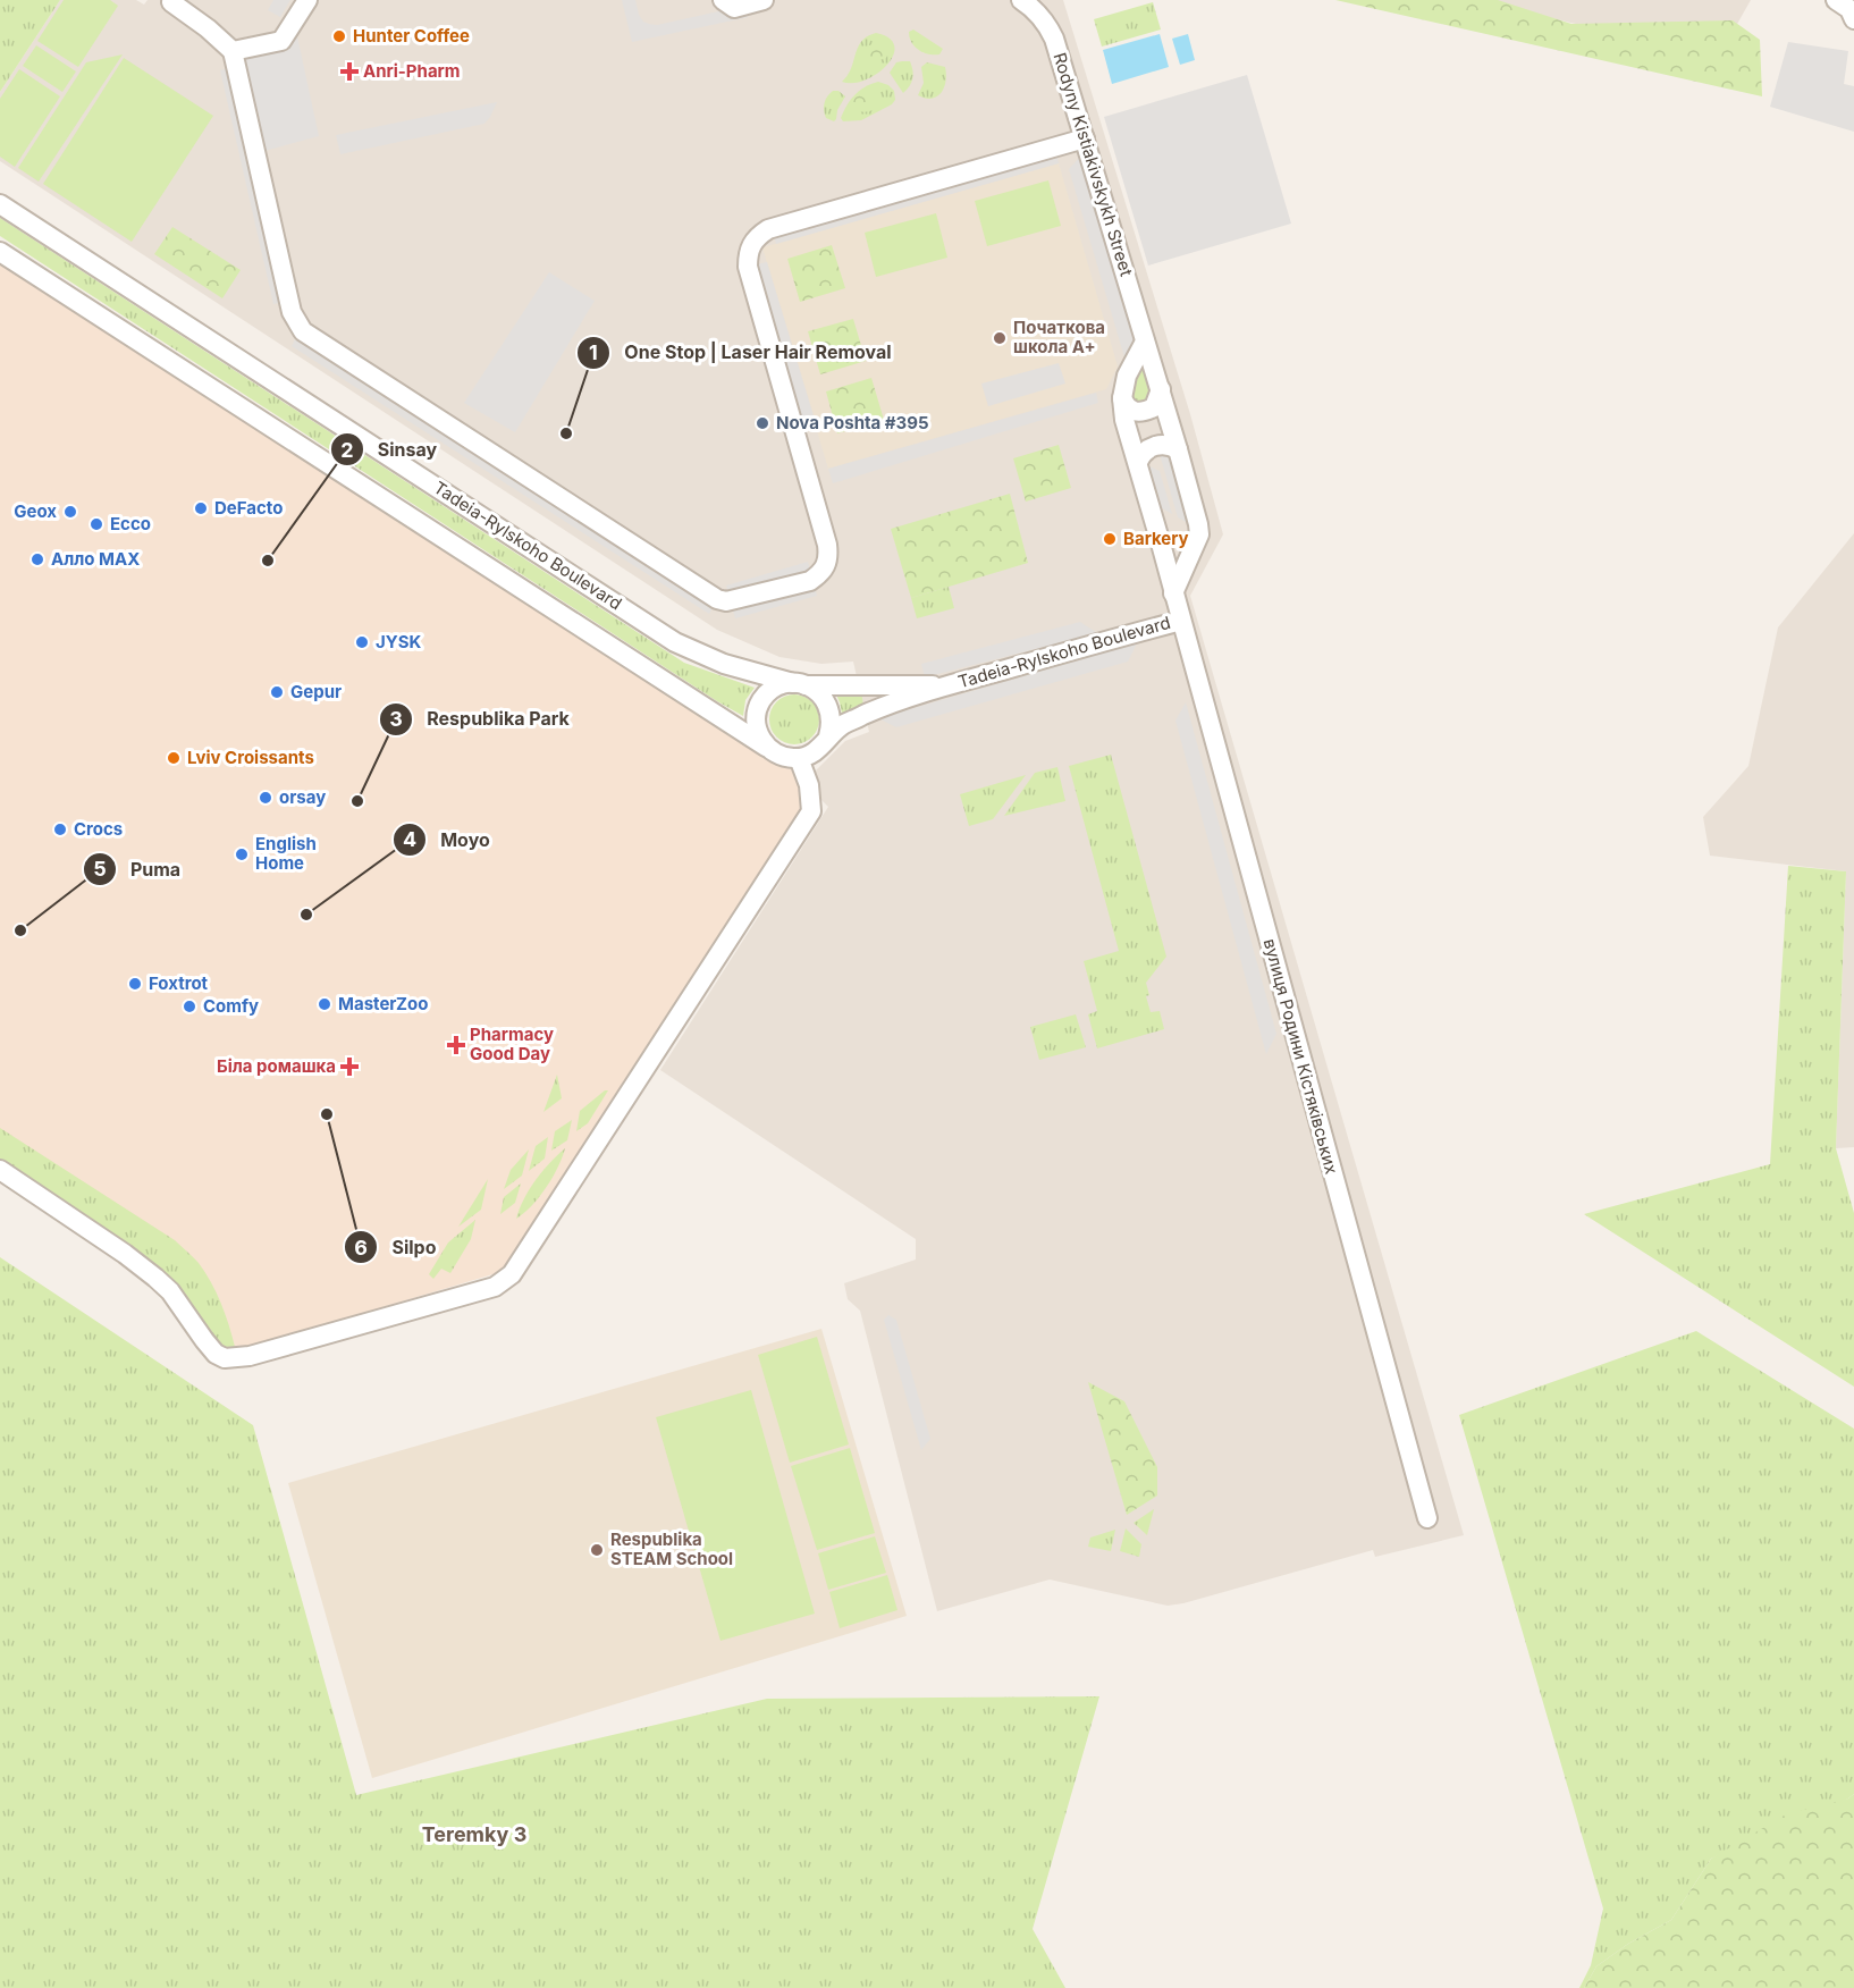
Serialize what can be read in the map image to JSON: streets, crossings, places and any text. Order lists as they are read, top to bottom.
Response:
{
  "streets": {
    "street": ["Rodyny Kistiakivskykh Street", "Tadeia-Rylskoho Boulevard", "вулиця Родини Кістяківських"]
  },
  "crossings": [
    ["Rodyny Kistiakivskykh Street", "вулиця Родини Кістяківських"],
    ["Tadeia-Rylskoho Boulevard", "вулиця Родини Кістяківських"]
  ],
  "districts": ["Teremky 3"],
  "places": {
    "other": [
      "Hunter Coffee",
      "Початкова школа А+",
      "Nova Poshta #395",
      "One Stop | Laser Hair Removal",
      "DeFacto",
      "Geox",
      "Ecco",
      "Barkery",
      "Алло MAX",
      "Sinsay",
      "JYSK",
      "Gepur",
      "Lviv Croissants",
      "orsay",
      "Respublika Park",
      "Crocs",
      "English Home",
      "Moyo",
      "Puma",
      "Foxtrot",
      "MasterZoo",
      "Comfy",
      "Silpo",
      "Respublika STEAM School"
    ],
    "health": ["Anri-Pharm", "Pharmacy Good Day", "Біла ромашка"]
  }
}
